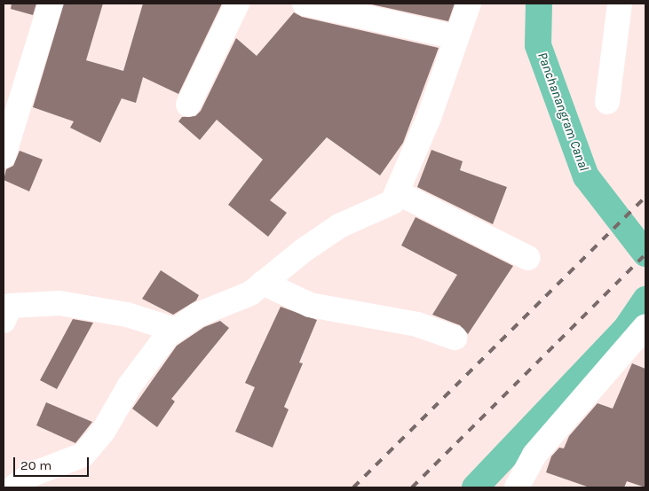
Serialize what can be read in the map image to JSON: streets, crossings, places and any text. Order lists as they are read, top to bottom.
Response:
{
  "water": ["Panchanangram Canal"],
  "scale_bar": "20 m"
}
